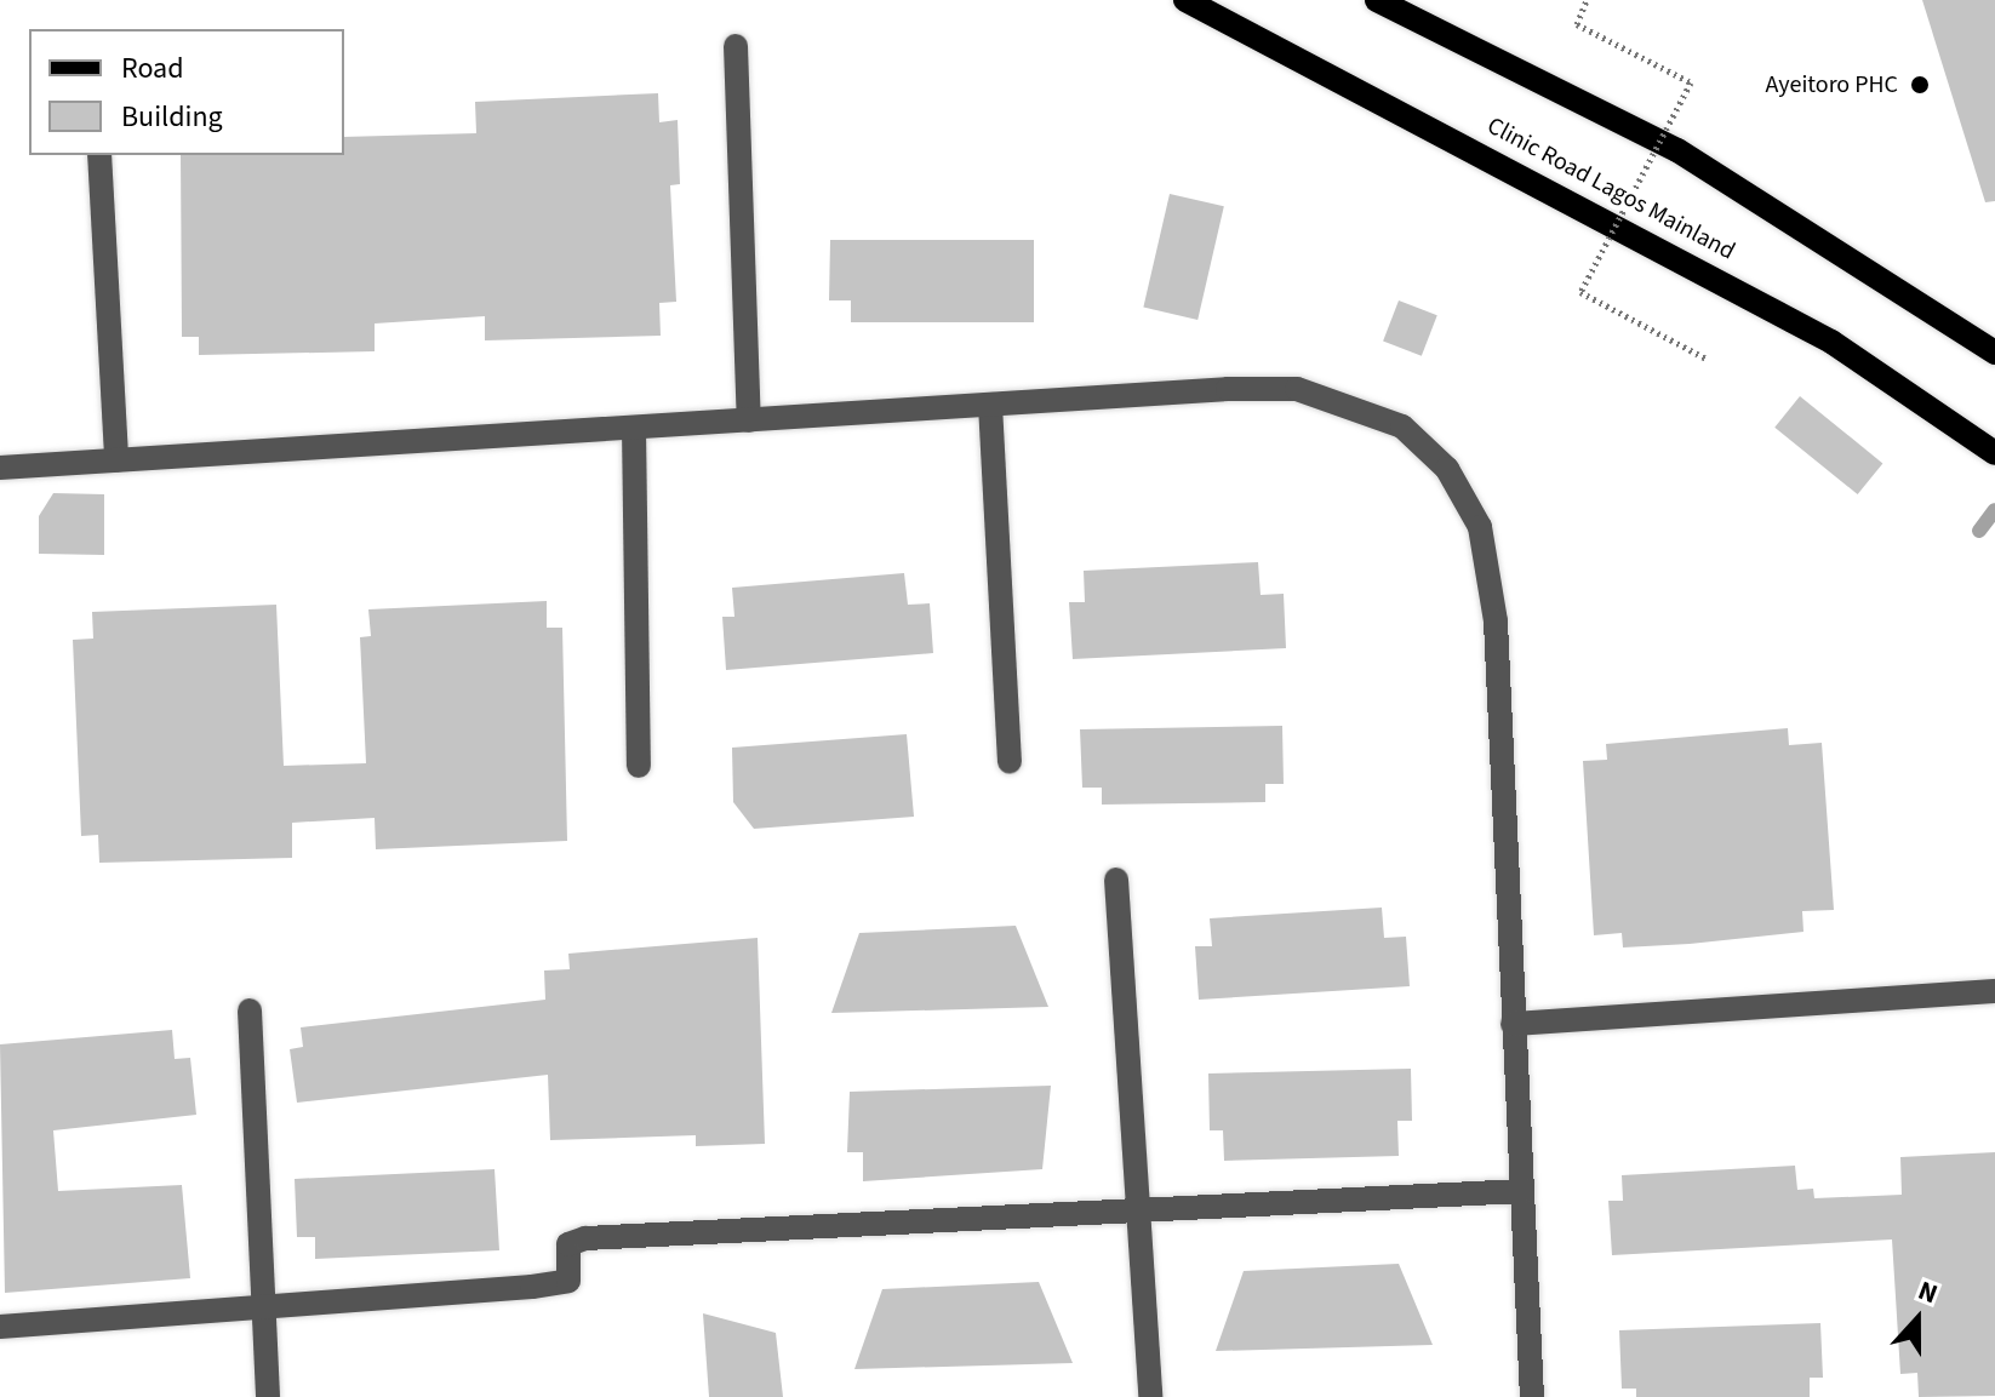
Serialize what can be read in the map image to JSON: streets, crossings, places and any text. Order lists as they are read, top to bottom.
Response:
{
  "streets": {
    "main road": ["Clinic Road Lagos Mainland"]
  },
  "places": ["Ayeitoro PHC"],
  "legend": ["Road", "Building"],
  "north": "top"
}
